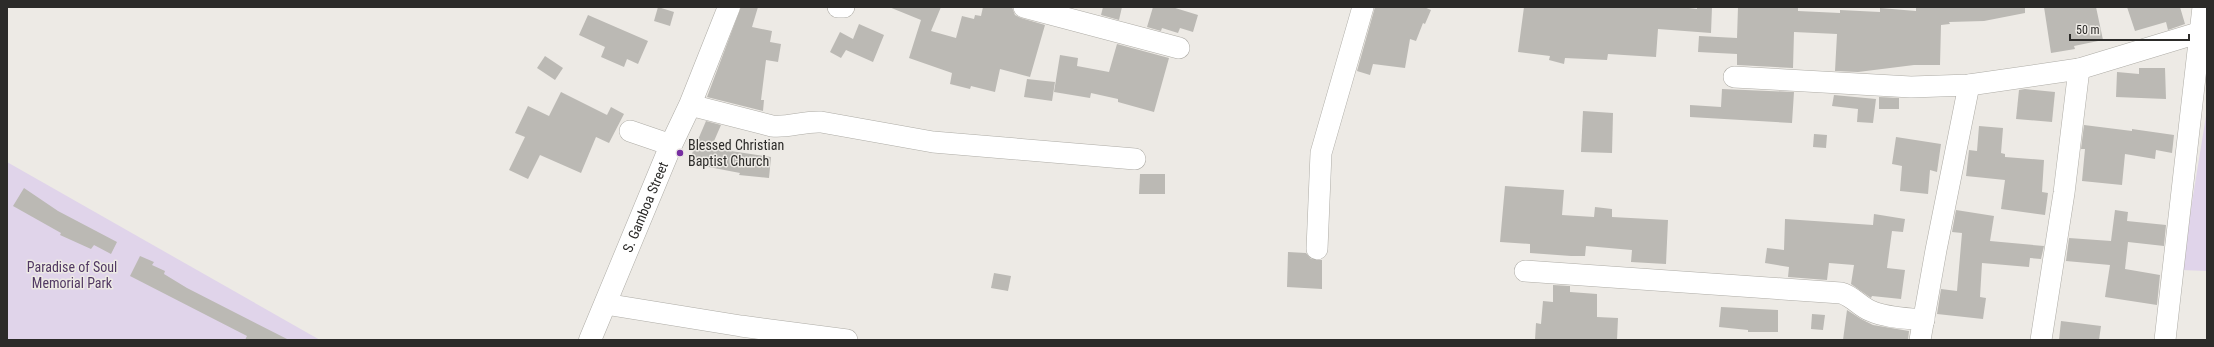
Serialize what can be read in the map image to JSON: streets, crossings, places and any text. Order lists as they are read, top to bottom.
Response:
{
  "streets": {
    "main road": ["S. Gamboa Street"]
  },
  "parks": ["Paradise of Soul Memorial Park"],
  "places": ["Blessed Christian Baptist Church"],
  "scale_bar": "50 m"
}
